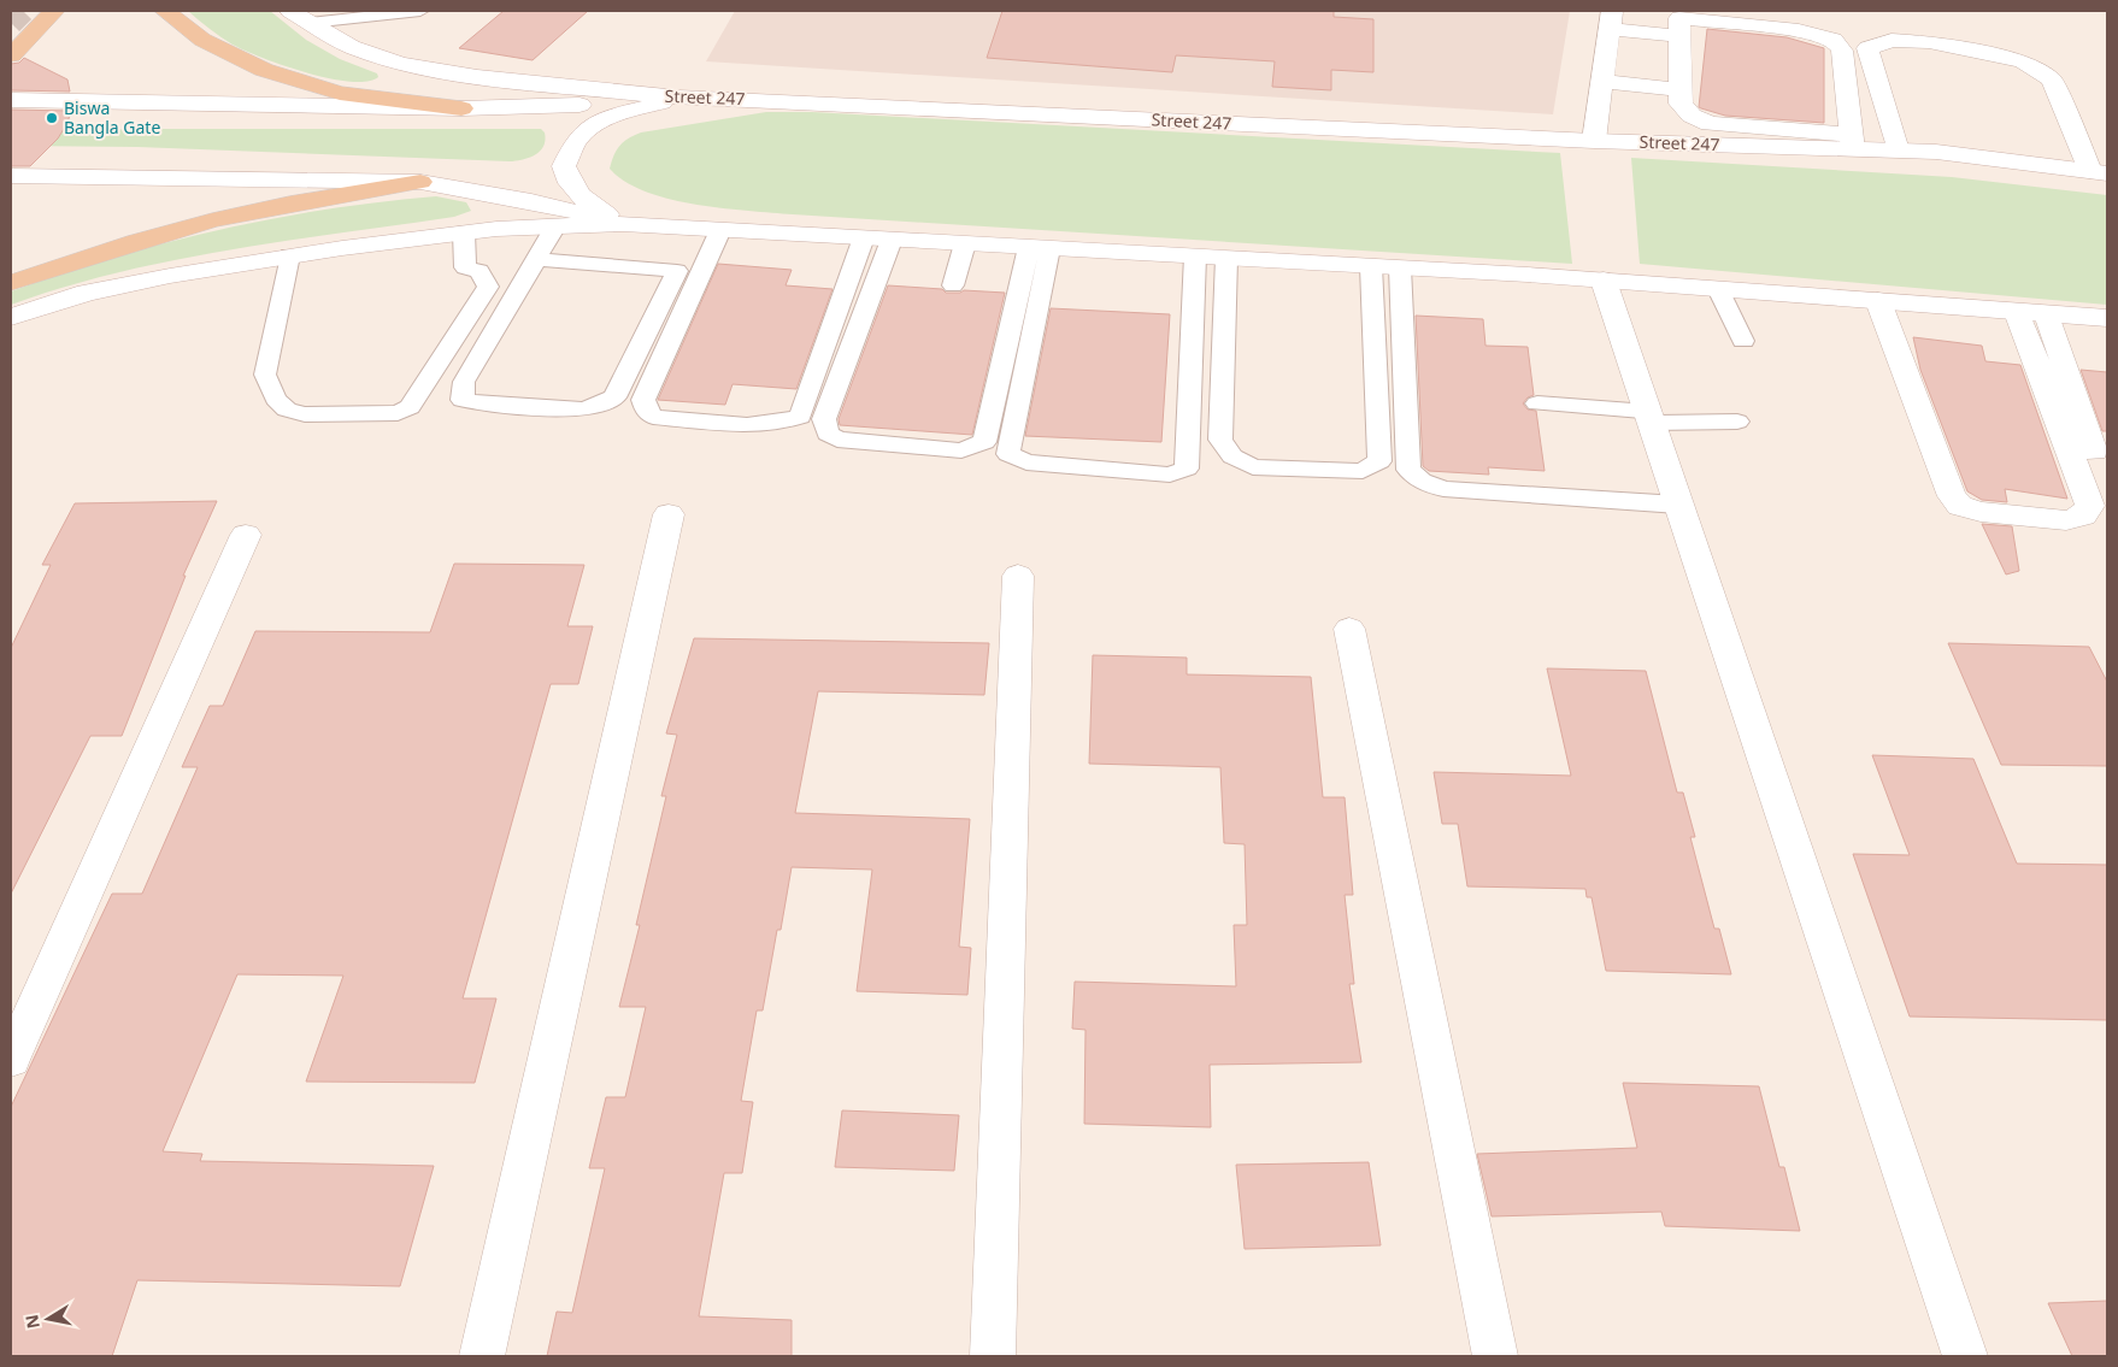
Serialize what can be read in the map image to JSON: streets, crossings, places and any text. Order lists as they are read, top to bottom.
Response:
{
  "streets": {
    "street": ["Street 247"]
  },
  "places": ["Biswa Bangla Gate"],
  "north": "left"
}
